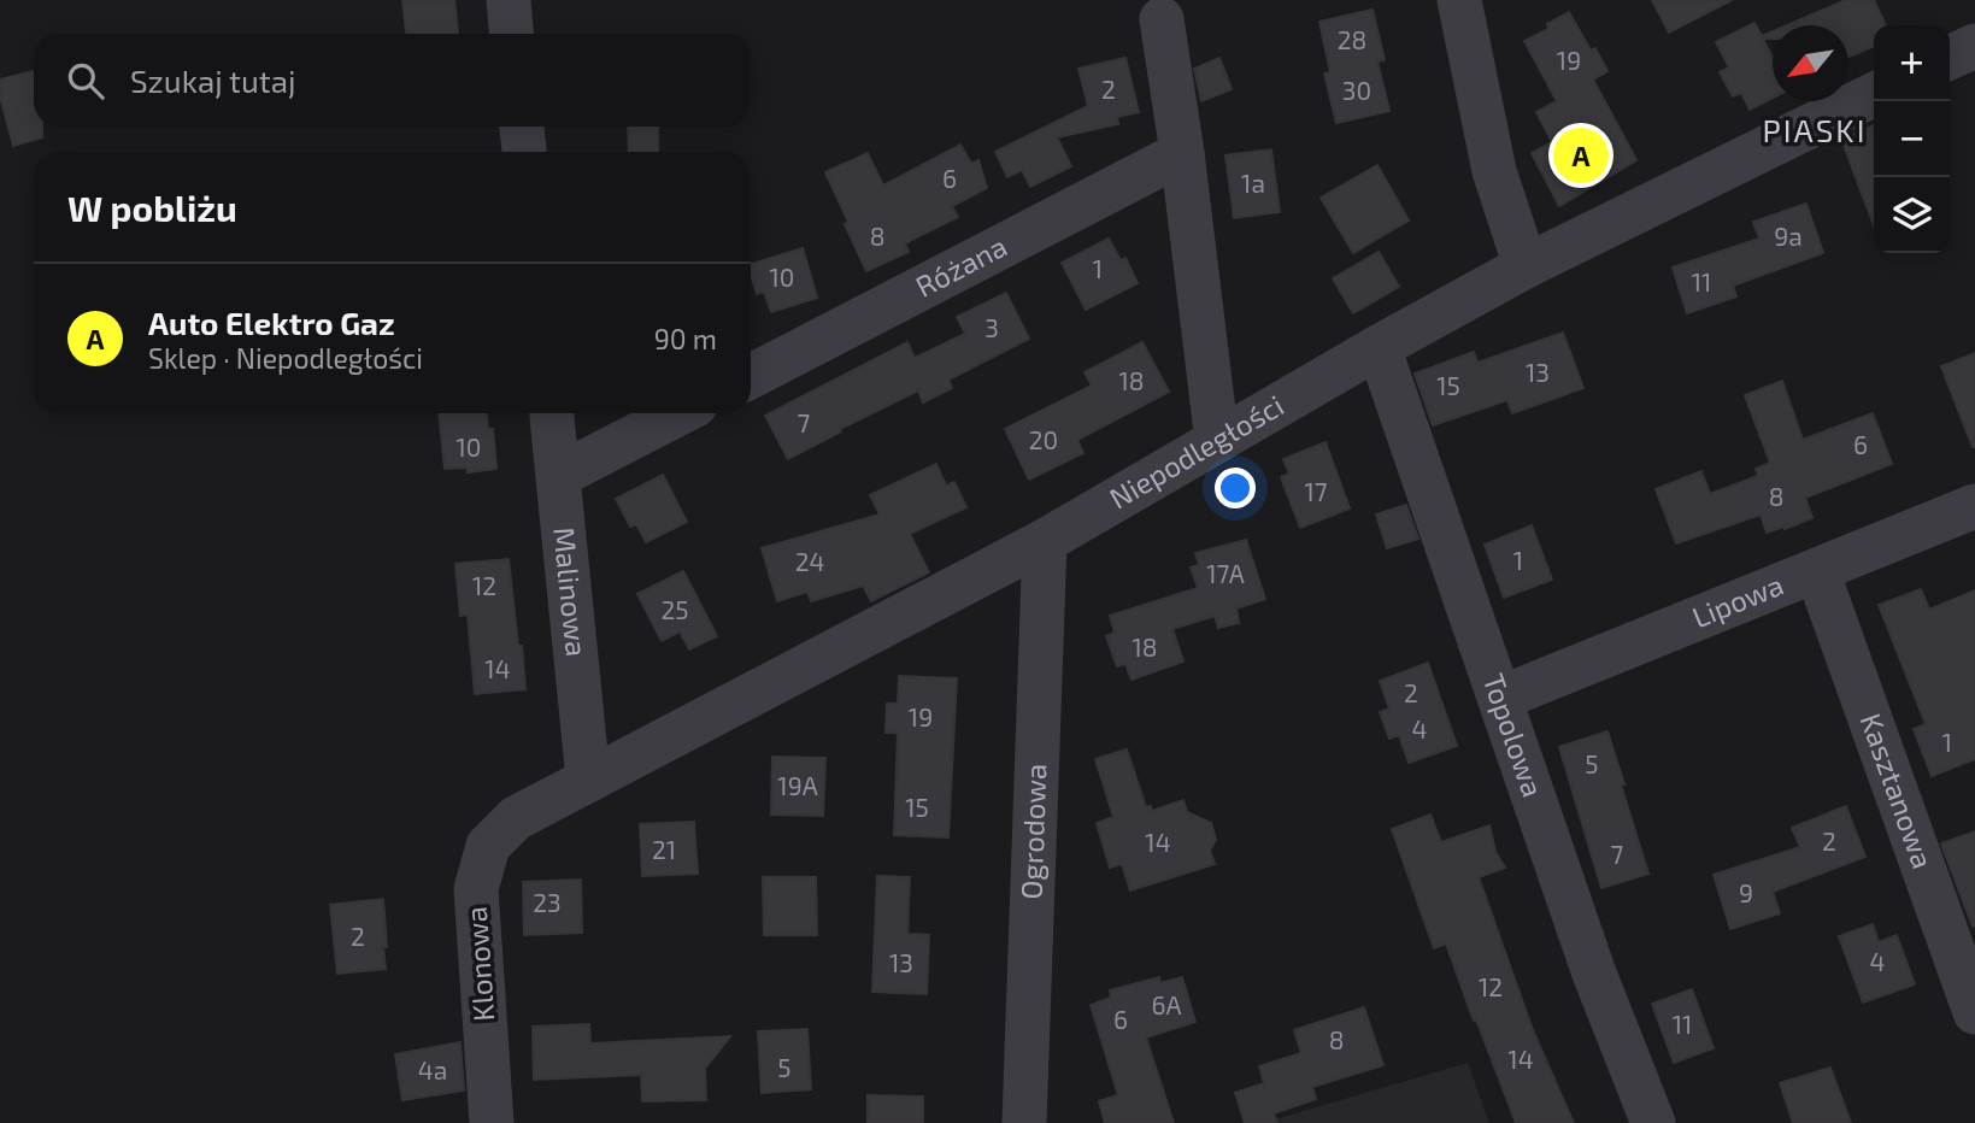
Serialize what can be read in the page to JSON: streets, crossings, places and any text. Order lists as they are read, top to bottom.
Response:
{
  "streets": {
    "street": [
      "Różana",
      "Niepodległości",
      "Malinowa",
      "Lipowa",
      "Topolowa",
      "Kasztanowa",
      "Ogrodowa",
      "Klonowa"
    ]
  },
  "crossings": [
    ["Niepodległości", "Malinowa"],
    ["Niepodległości", "Topolowa"],
    ["Niepodległości", "Ogrodowa"],
    ["Niepodległości", "Klonowa"],
    ["Lipowa", "Topolowa"],
    ["Lipowa", "Kasztanowa"]
  ],
  "districts": ["PIASKI"],
  "house_numbers": [
    "28",
    "19",
    "2",
    "30",
    "6",
    "1a",
    "8",
    "9a",
    "1",
    "10",
    "11",
    "3",
    "13",
    "18",
    "15",
    "7",
    "20",
    "6",
    "10",
    "17",
    "8",
    "1",
    "24",
    "17A",
    "12",
    "25",
    "18",
    "14",
    "2",
    "19",
    "4",
    "1",
    "5",
    "19A",
    "15",
    "2",
    "14",
    "21",
    "7",
    "9",
    "23",
    "2",
    "4",
    "13",
    "12",
    "6A",
    "6",
    "11",
    "8",
    "14",
    "5",
    "4a"
  ],
  "north": "bottom left",
  "page": {
    "map_buttons": ["+", "−"],
    "search": "Szukaj tutaj",
    "pins": "A",
    "heading": "W pobliżu",
    "list": [
      {
        "mark": "A",
        "name": "Auto Elektro Gaz",
        "note": "Sklep · Niepodległości",
        "value": "90 m"
      }
    ]
  }
}
